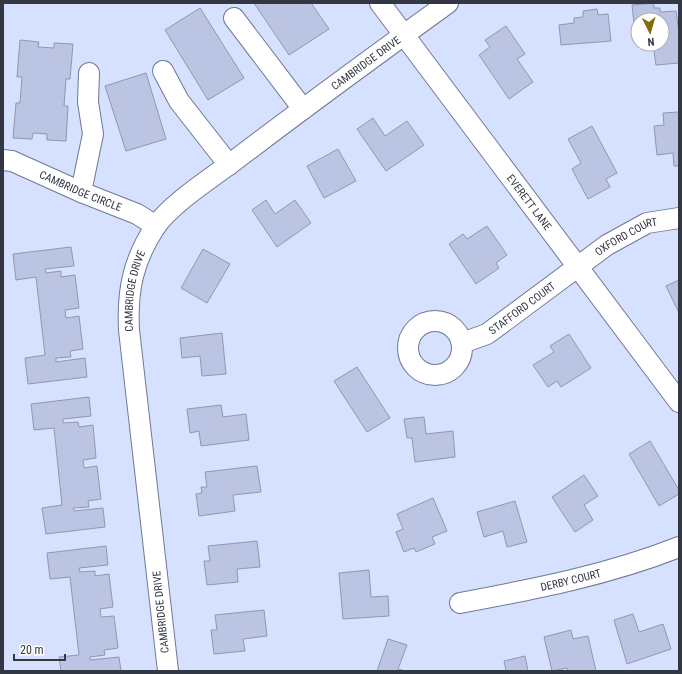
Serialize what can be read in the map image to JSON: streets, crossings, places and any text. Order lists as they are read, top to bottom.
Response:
{
  "streets": {
    "street": [
      "CAMBRIDGE DRIVE",
      "CAMBRIDGE CIRCLE",
      "EVERETT LANE",
      "OXFORD COURT",
      "STAFFORD COURT",
      "DERBY COURT"
    ]
  },
  "crossings": [
    ["CAMBRIDGE DRIVE", "CAMBRIDGE CIRCLE"],
    ["CAMBRIDGE DRIVE", "EVERETT LANE"],
    ["EVERETT LANE", "OXFORD COURT"],
    ["EVERETT LANE", "STAFFORD COURT"],
    ["OXFORD COURT", "STAFFORD COURT"]
  ],
  "scale_bar": "20 m",
  "north": "bottom"
}
